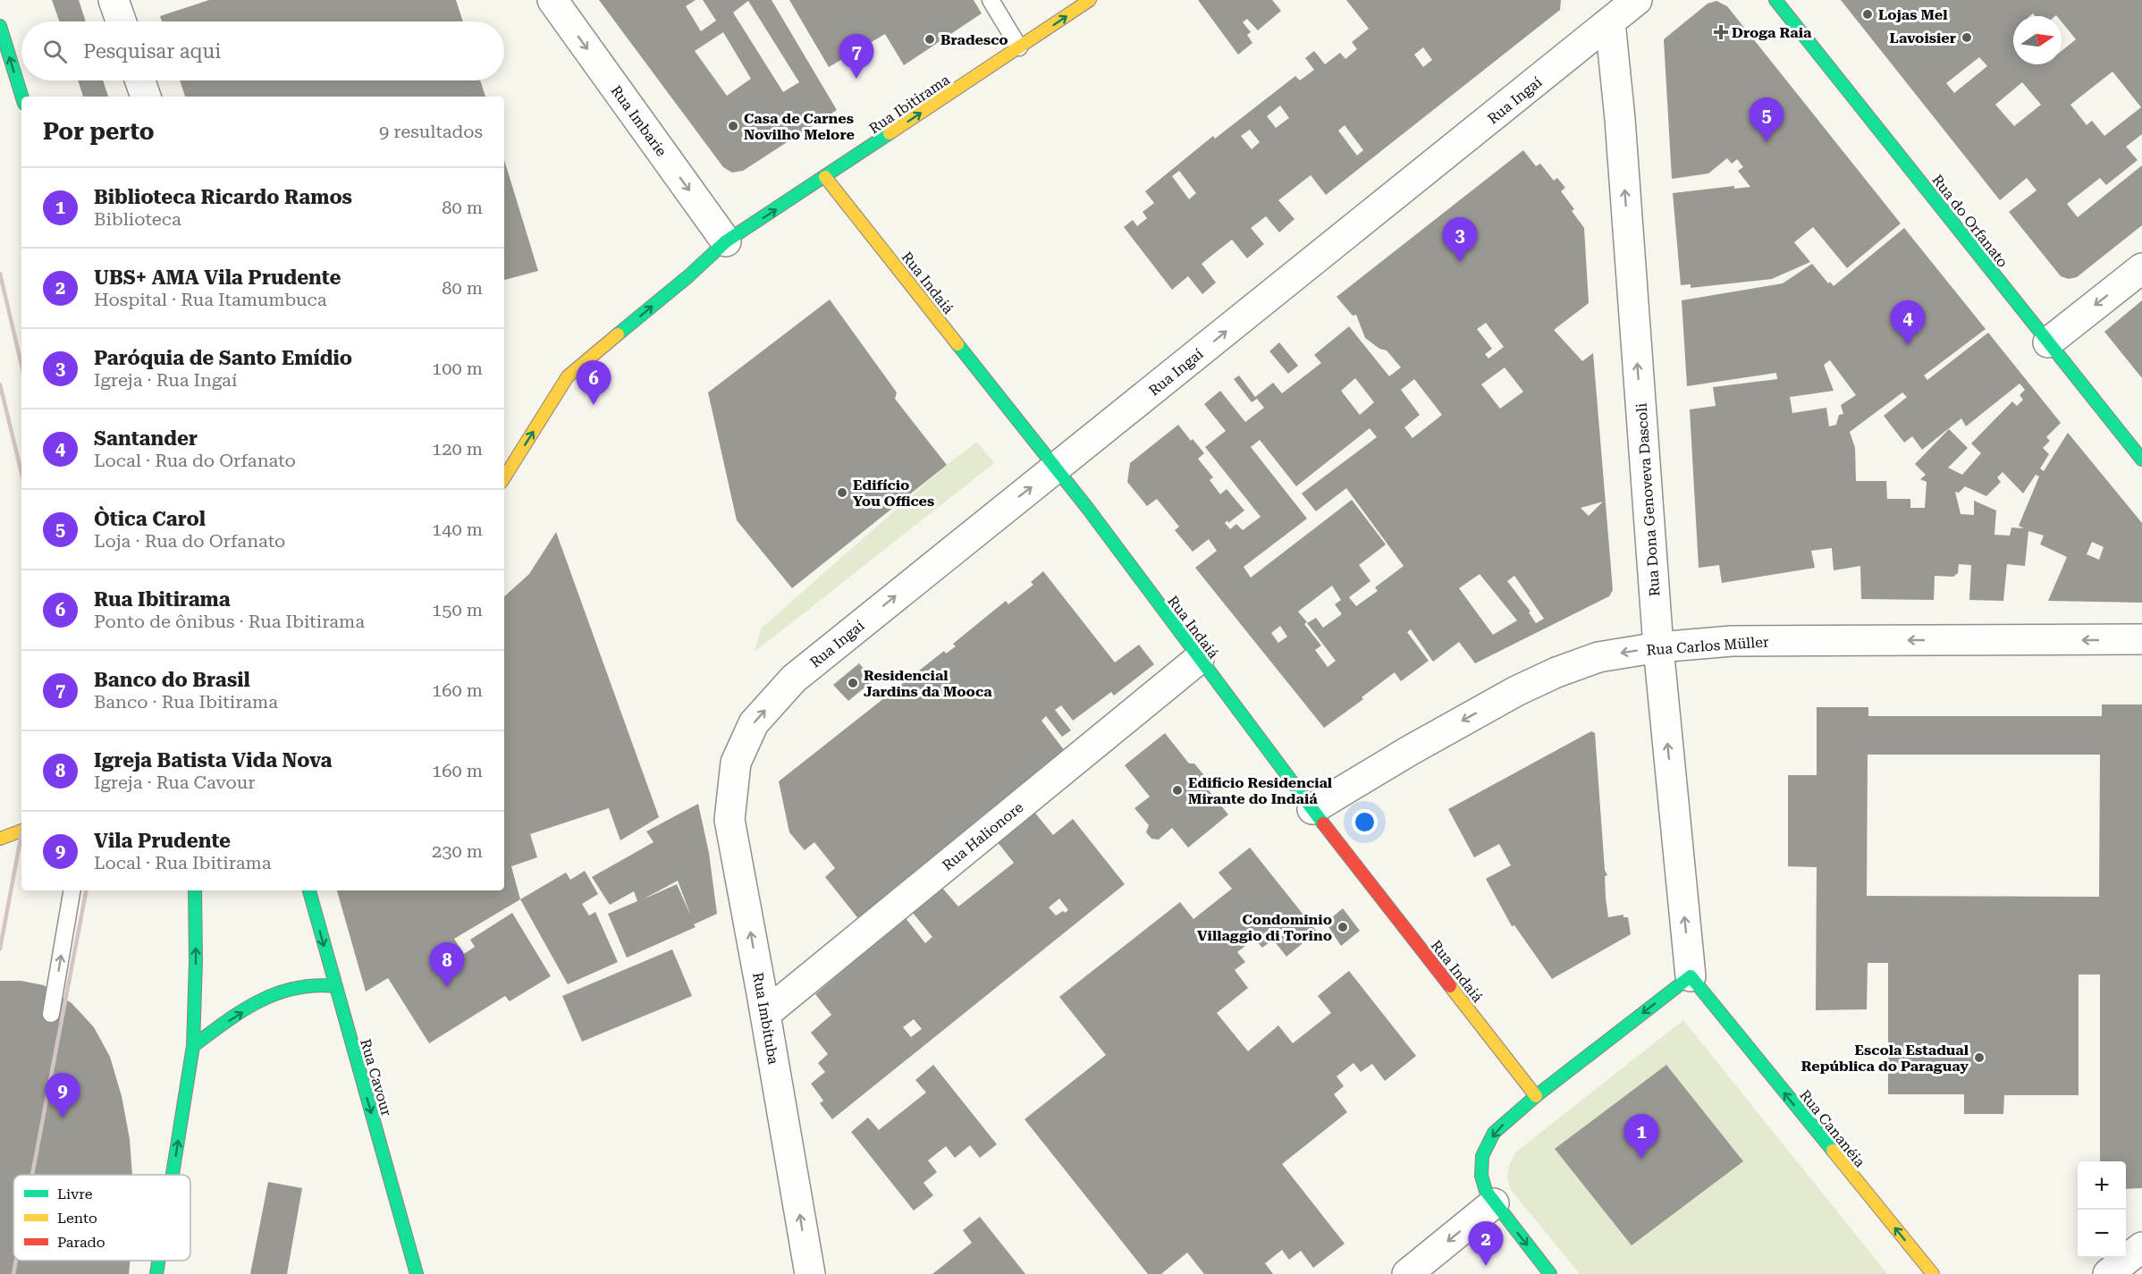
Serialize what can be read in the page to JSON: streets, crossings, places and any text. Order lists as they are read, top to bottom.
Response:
{
  "streets": {
    "main road": [
      "Rua Ibitirama",
      "Rua do Orfanato",
      "Rua Indaiá",
      "Rua Cavour",
      "Rua Cananéia"
    ],
    "street": [
      "Rua Ingaí",
      "Rua Imbarie",
      "Rua Dona Genoveva Dascoli",
      "Rua Carlos Müller",
      "Rua Halionore",
      "Rua Imbituba"
    ]
  },
  "crossings": [
    ["Rua Ingaí", "Rua Indaiá"],
    ["Rua Ingaí", "Rua Dona Genoveva Dascoli"],
    ["Rua Ingaí", "Rua Imbituba"],
    ["Rua Ibitirama", "Rua Imbarie"],
    ["Rua Ibitirama", "Rua Indaiá"],
    ["Rua Indaiá", "Rua Carlos Müller"],
    ["Rua Indaiá", "Rua Halionore"],
    ["Rua Dona Genoveva Dascoli", "Rua Carlos Müller"],
    ["Rua Dona Genoveva Dascoli", "Rua Cananéia"],
    ["Rua Halionore", "Rua Imbituba"]
  ],
  "one_way": [
    "Rua Ingaí",
    "Rua Ibitirama",
    "Rua Imbarie",
    "Rua Dona Genoveva Dascoli",
    "Rua Carlos Müller",
    "Rua Imbituba",
    "Rua Cavour",
    "Rua Cananéia"
  ],
  "places": {
    "other": [
      "Lojas Mel",
      "Lavoisier",
      "Bradesco",
      "Casa de Carnes Novilho Melore",
      "Edifício You Offices",
      "Residencial Jardins da Mooca",
      "Edificio Residencial Mirante do Indaiá",
      "Condominio Villaggio di Torino",
      "Escola Estadual República do Paraguay"
    ],
    "health": ["Droga Raia"]
  },
  "legend": ["Livre", "Lento", "Parado"],
  "north": "right",
  "page": {
    "search": "Pesquisar aqui",
    "pins": [
      "7",
      "5",
      "3",
      "4",
      "6",
      "8",
      "9",
      "1",
      "2"
    ],
    "heading": ["Por perto", "9 resultados"],
    "list": [
      {
        "mark": "1",
        "name": "Biblioteca Ricardo Ramos",
        "note": "Biblioteca",
        "value": "80 m"
      },
      {
        "mark": "2",
        "name": "UBS+ AMA Vila Prudente",
        "note": "Hospital · Rua Itamumbuca",
        "value": "80 m"
      },
      {
        "mark": "3",
        "name": "Paróquia de Santo Emídio",
        "note": "Igreja · Rua Ingaí",
        "value": "100 m"
      },
      {
        "mark": "4",
        "name": "Santander",
        "note": "Local · Rua do Orfanato",
        "value": "120 m"
      },
      {
        "mark": "5",
        "name": "Òtica Carol",
        "note": "Loja · Rua do Orfanato",
        "value": "140 m"
      },
      {
        "mark": "6",
        "name": "Rua Ibitirama",
        "note": "Ponto de ônibus · Rua Ibitirama",
        "value": "150 m"
      },
      {
        "mark": "7",
        "name": "Banco do Brasil",
        "note": "Banco · Rua Ibitirama",
        "value": "160 m"
      },
      {
        "mark": "8",
        "name": "Igreja Batista Vida Nova",
        "note": "Igreja · Rua Cavour",
        "value": "160 m"
      },
      {
        "mark": "9",
        "name": "Vila Prudente",
        "note": "Local · Rua Ibitirama",
        "value": "230 m"
      }
    ],
    "map_buttons": ["+", "−"]
  }
}
